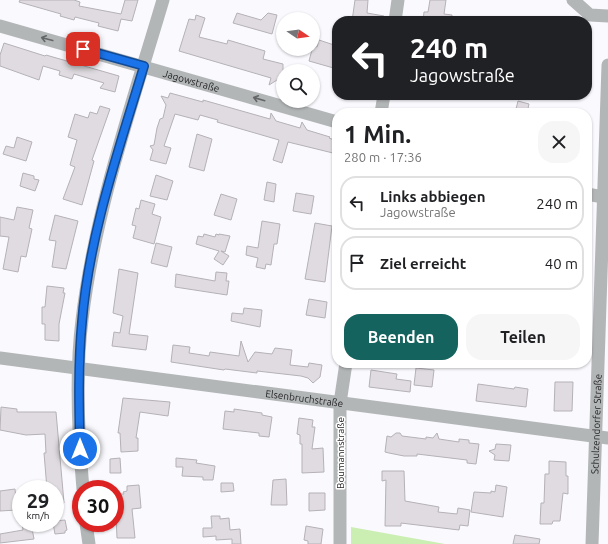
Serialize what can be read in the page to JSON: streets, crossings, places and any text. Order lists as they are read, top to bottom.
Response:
{
  "streets": {
    "street": [
      "Jagowstraße",
      "Elsenbruchstraße",
      "Schulzendorfer Straße",
      "Boumannstraße"
    ]
  },
  "crossings": [
    ["Elsenbruchstraße", "Schulzendorfer Straße"],
    ["Elsenbruchstraße", "Boumannstraße"]
  ],
  "one_way": ["Jagowstraße"],
  "north": "right",
  "page": {
    "turn": ["240 m", "Jagowstraße"],
    "heading": ["1 Min.", "280 m · 17:36"],
    "list": [
      {
        "name": "Links abbiegen",
        "note": "Jagowstraße",
        "value": "240 m"
      },
      {
        "name": "Ziel erreicht",
        "value": "40 m"
      }
    ],
    "buttons": ["Beenden", "Teilen"],
    "speed": "29 km/h",
    "limit": "30"
  }
}
